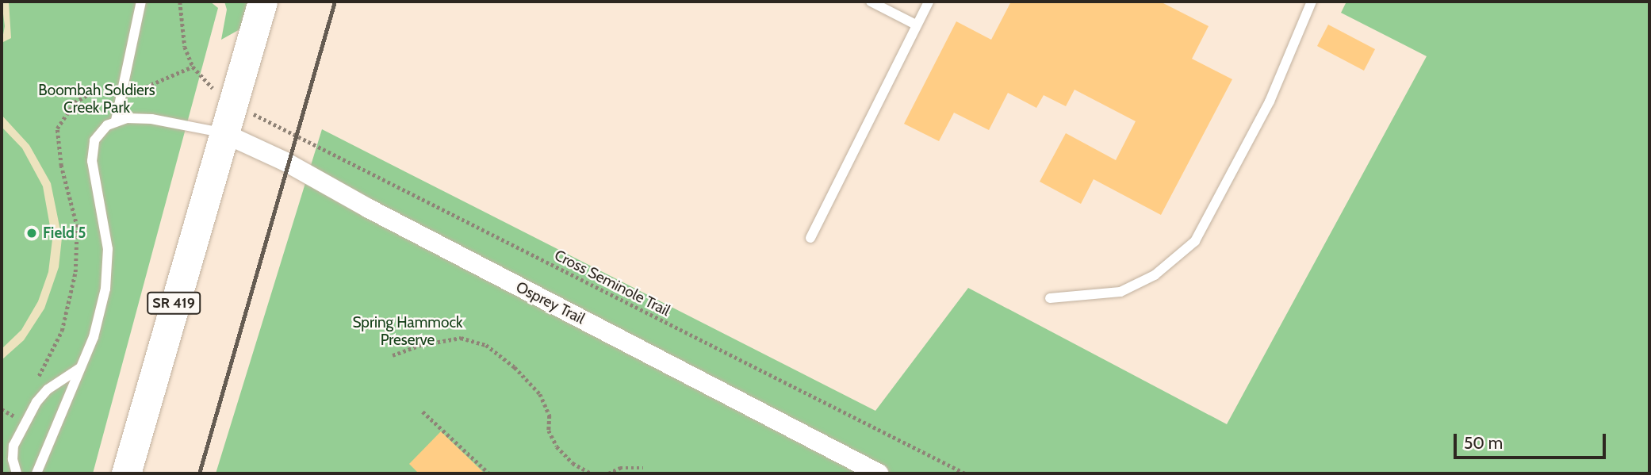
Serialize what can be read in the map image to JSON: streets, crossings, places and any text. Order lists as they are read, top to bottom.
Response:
{
  "streets": {
    "main road": ["SR 419"],
    "street": ["Osprey Trail"],
    "path": ["Cross Seminole Trail"]
  },
  "crossings": [
    ["SR 419", "Osprey Trail"]
  ],
  "parks": ["Boombah Soldiers Creek Park", "Spring Hammock Preserve"],
  "places": ["Field 5"],
  "scale_bar": "50 m"
}
